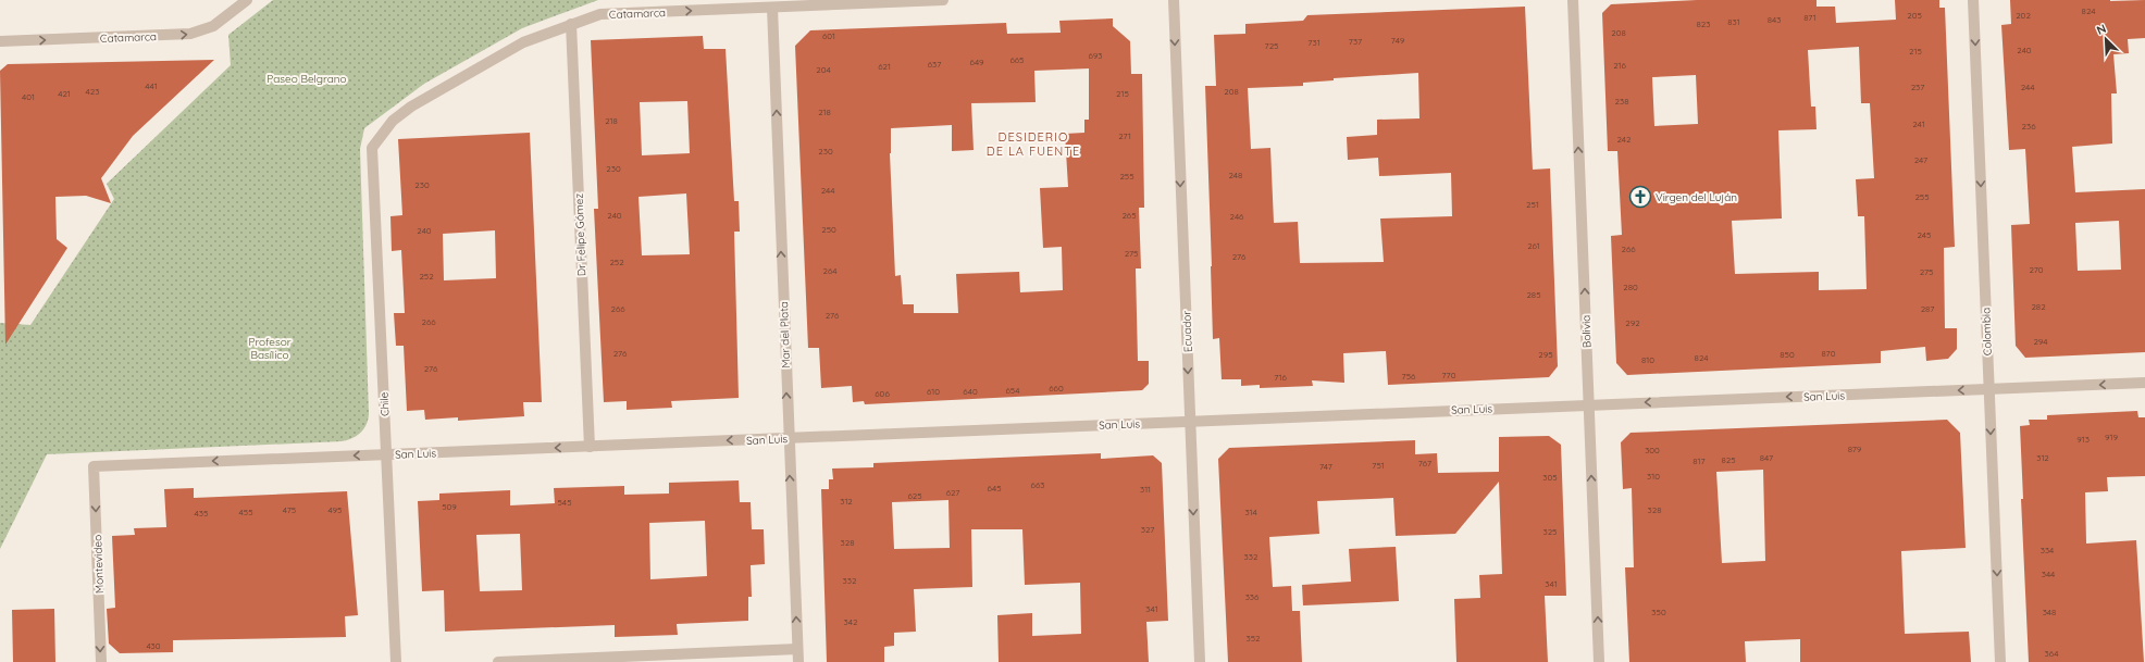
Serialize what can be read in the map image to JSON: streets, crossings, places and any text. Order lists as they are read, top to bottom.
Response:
{
  "streets": {
    "street": [
      "Catamarca",
      "Dr Felipe Gómez",
      "Ecuador",
      "Bolivia",
      "Colombia",
      "Mar del Plata",
      "San Luis",
      "Chile",
      "Montevideo"
    ]
  },
  "crossings": [
    ["Catamarca", "Dr Felipe Gómez"],
    ["Catamarca", "Mar del Plata"],
    ["Catamarca", "Chile"],
    ["Dr Felipe Gómez", "San Luis"],
    ["Ecuador", "San Luis"],
    ["Bolivia", "San Luis"],
    ["Colombia", "San Luis"],
    ["Mar del Plata", "San Luis"],
    ["San Luis", "Chile"],
    ["San Luis", "Montevideo"]
  ],
  "one_way": [
    "Catamarca",
    "Ecuador",
    "Bolivia",
    "Colombia",
    "Mar del Plata",
    "San Luis",
    "Montevideo"
  ],
  "districts": ["DESIDERIO DE LA FUENTE"],
  "parks": ["Paseo Belgrano", "Profesor Basílico"],
  "places": {
    "church": ["Virgen del Luján"]
  },
  "house_numbers": [
    "824",
    "205",
    "202",
    "871",
    "843",
    "831",
    "823",
    "208",
    "601",
    "749",
    "737",
    "731",
    "725",
    "240",
    "215",
    "693",
    "665",
    "649",
    "637",
    "216",
    "621",
    "204",
    "441",
    "237",
    "244",
    "423",
    "208",
    "421",
    "215",
    "401",
    "238",
    "218",
    "218",
    "241",
    "236",
    "271",
    "242",
    "230",
    "247",
    "230",
    "248",
    "255",
    "230",
    "244",
    "255",
    "251",
    "240",
    "265",
    "246",
    "250",
    "240",
    "245",
    "261",
    "266",
    "275",
    "276",
    "252",
    "270",
    "264",
    "275",
    "252",
    "280",
    "285",
    "282",
    "266",
    "287",
    "276",
    "266",
    "292",
    "294",
    "276",
    "870",
    "295",
    "850",
    "824",
    "810",
    "276",
    "770",
    "756",
    "716",
    "660",
    "654",
    "610",
    "640",
    "606",
    "919",
    "913",
    "879",
    "300",
    "847",
    "312",
    "825",
    "817",
    "767",
    "751",
    "747",
    "310",
    "305",
    "663",
    "645",
    "311",
    "627",
    "625",
    "312",
    "545",
    "509",
    "475",
    "495",
    "328",
    "455",
    "314",
    "435",
    "327",
    "325",
    "328",
    "334",
    "332",
    "344",
    "332",
    "341",
    "336",
    "341",
    "350",
    "348",
    "342",
    "352",
    "430",
    "364"
  ],
  "north": "top left"
}
